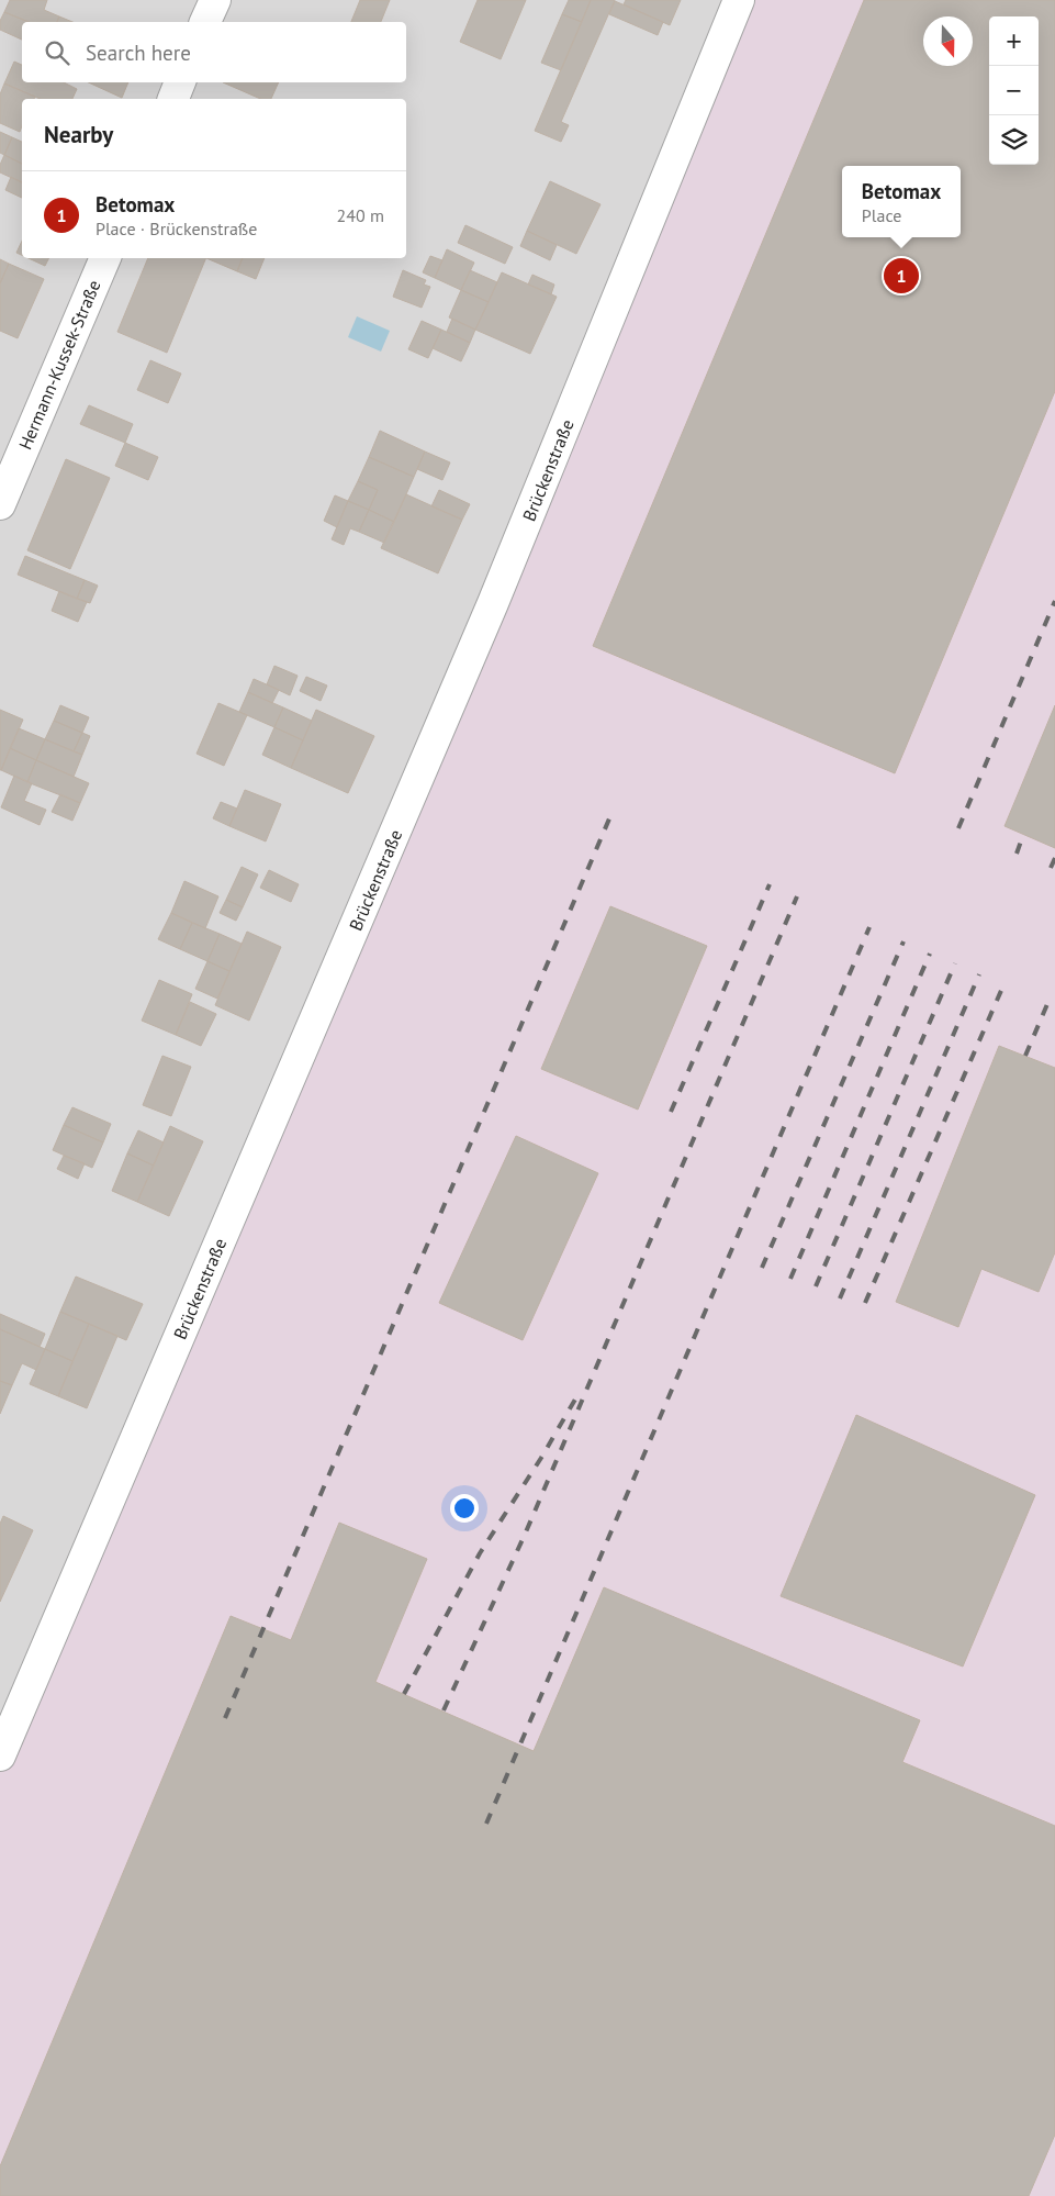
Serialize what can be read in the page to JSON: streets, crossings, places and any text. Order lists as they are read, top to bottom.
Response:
{
  "streets": {
    "street": ["Hermann-Kussek-Straße", "Brückenstraße"]
  },
  "north": "bottom",
  "page": {
    "map_buttons": ["+", "−"],
    "search": "Search here",
    "heading": "Nearby",
    "popup": ["Betomax", "Place"],
    "list": [
      {
        "mark": "1",
        "name": "Betomax",
        "note": "Place · Brückenstraße",
        "value": "240 m"
      }
    ],
    "pins": "1"
  }
}
